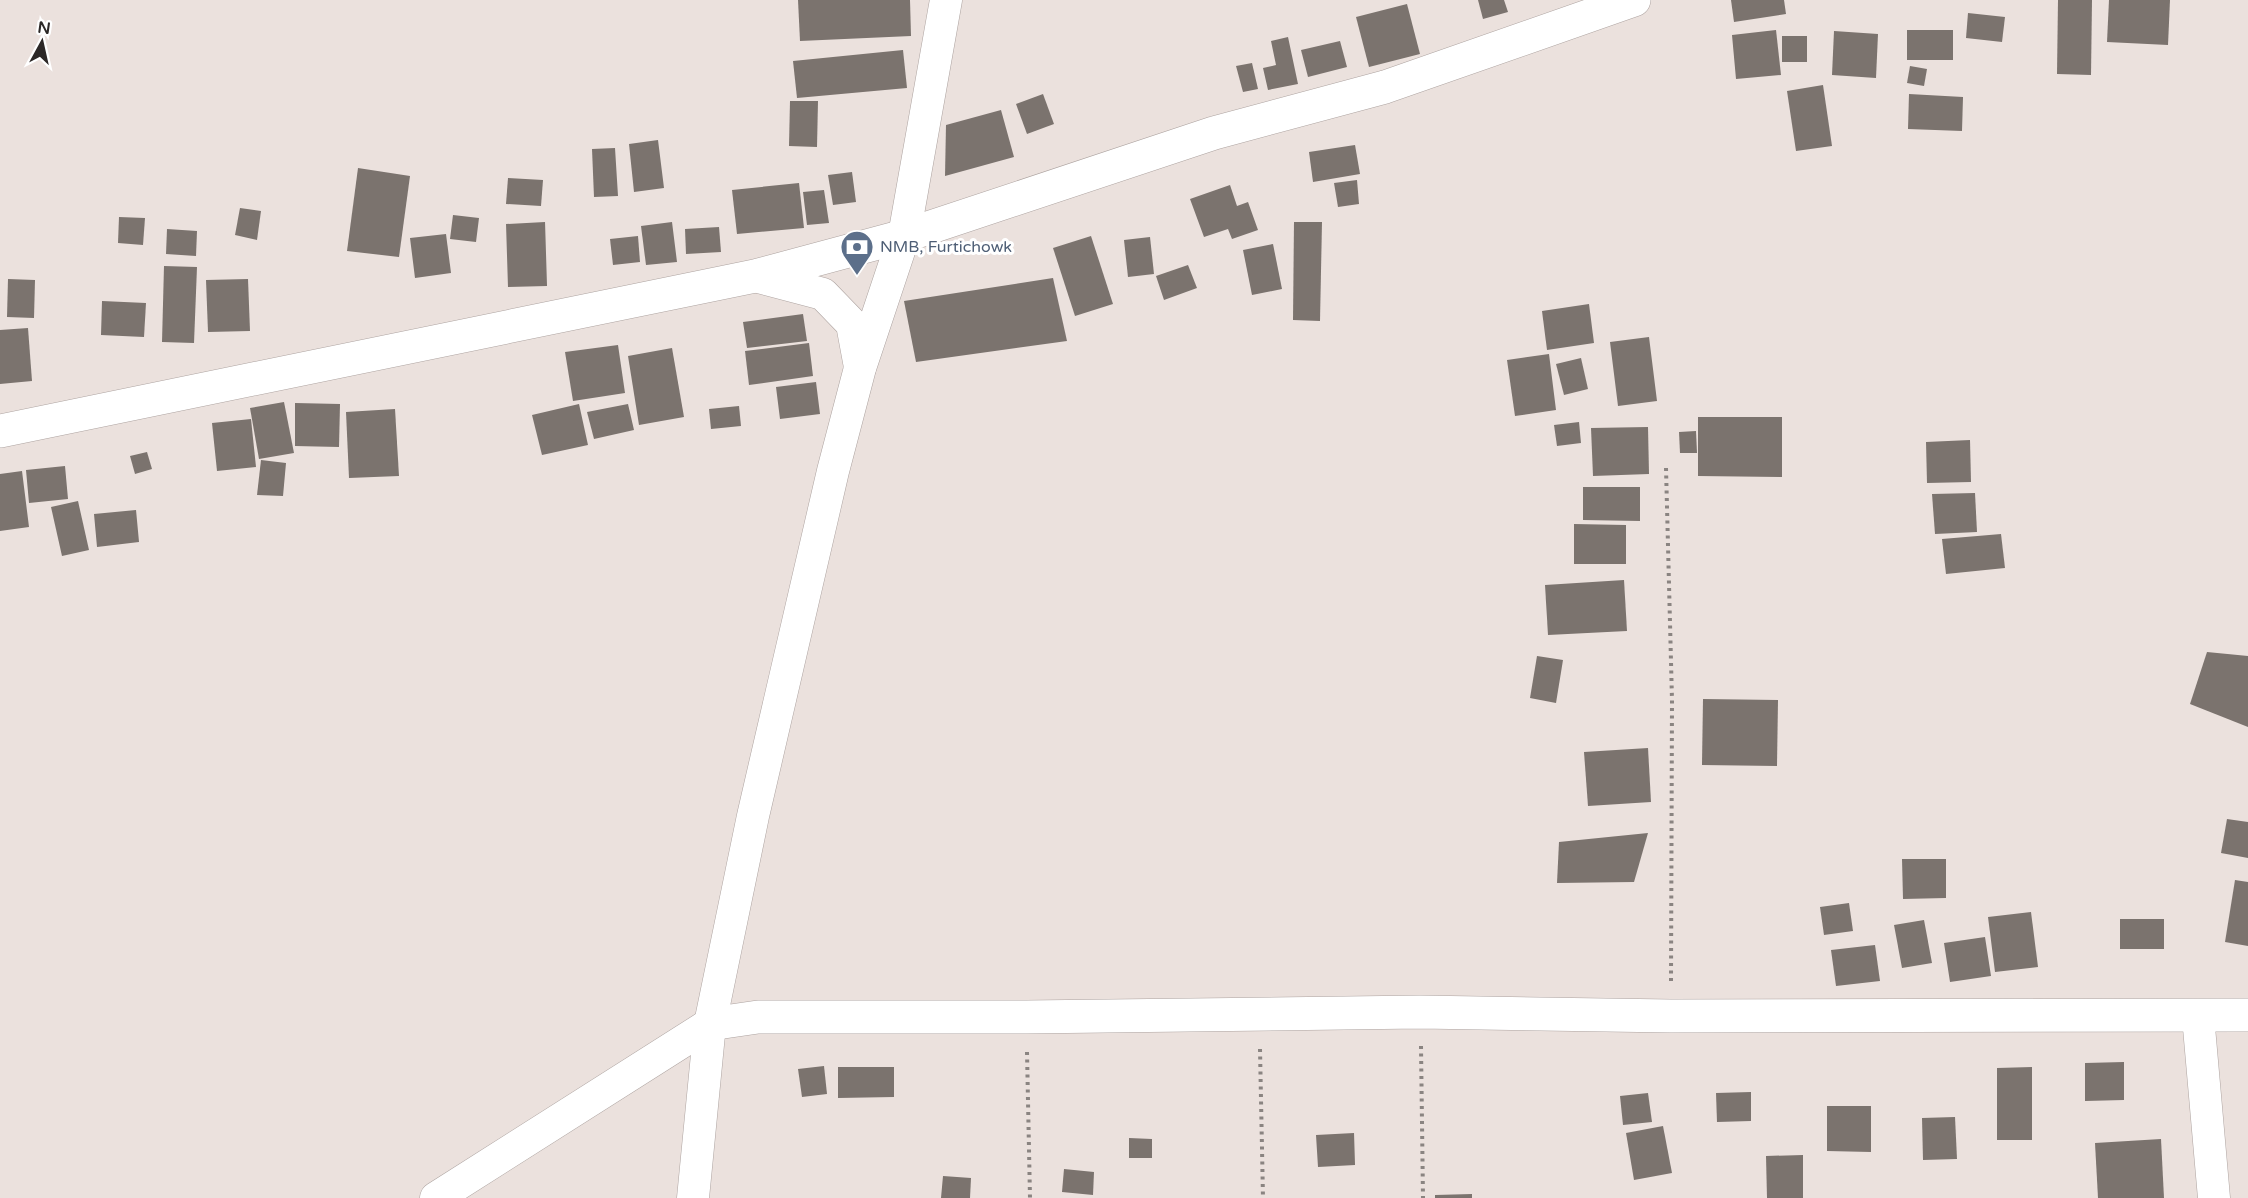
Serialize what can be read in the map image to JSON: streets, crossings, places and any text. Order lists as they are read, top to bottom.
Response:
{
  "places": {
    "bank": ["NMB, Furtichowk"]
  },
  "north": "top"
}
